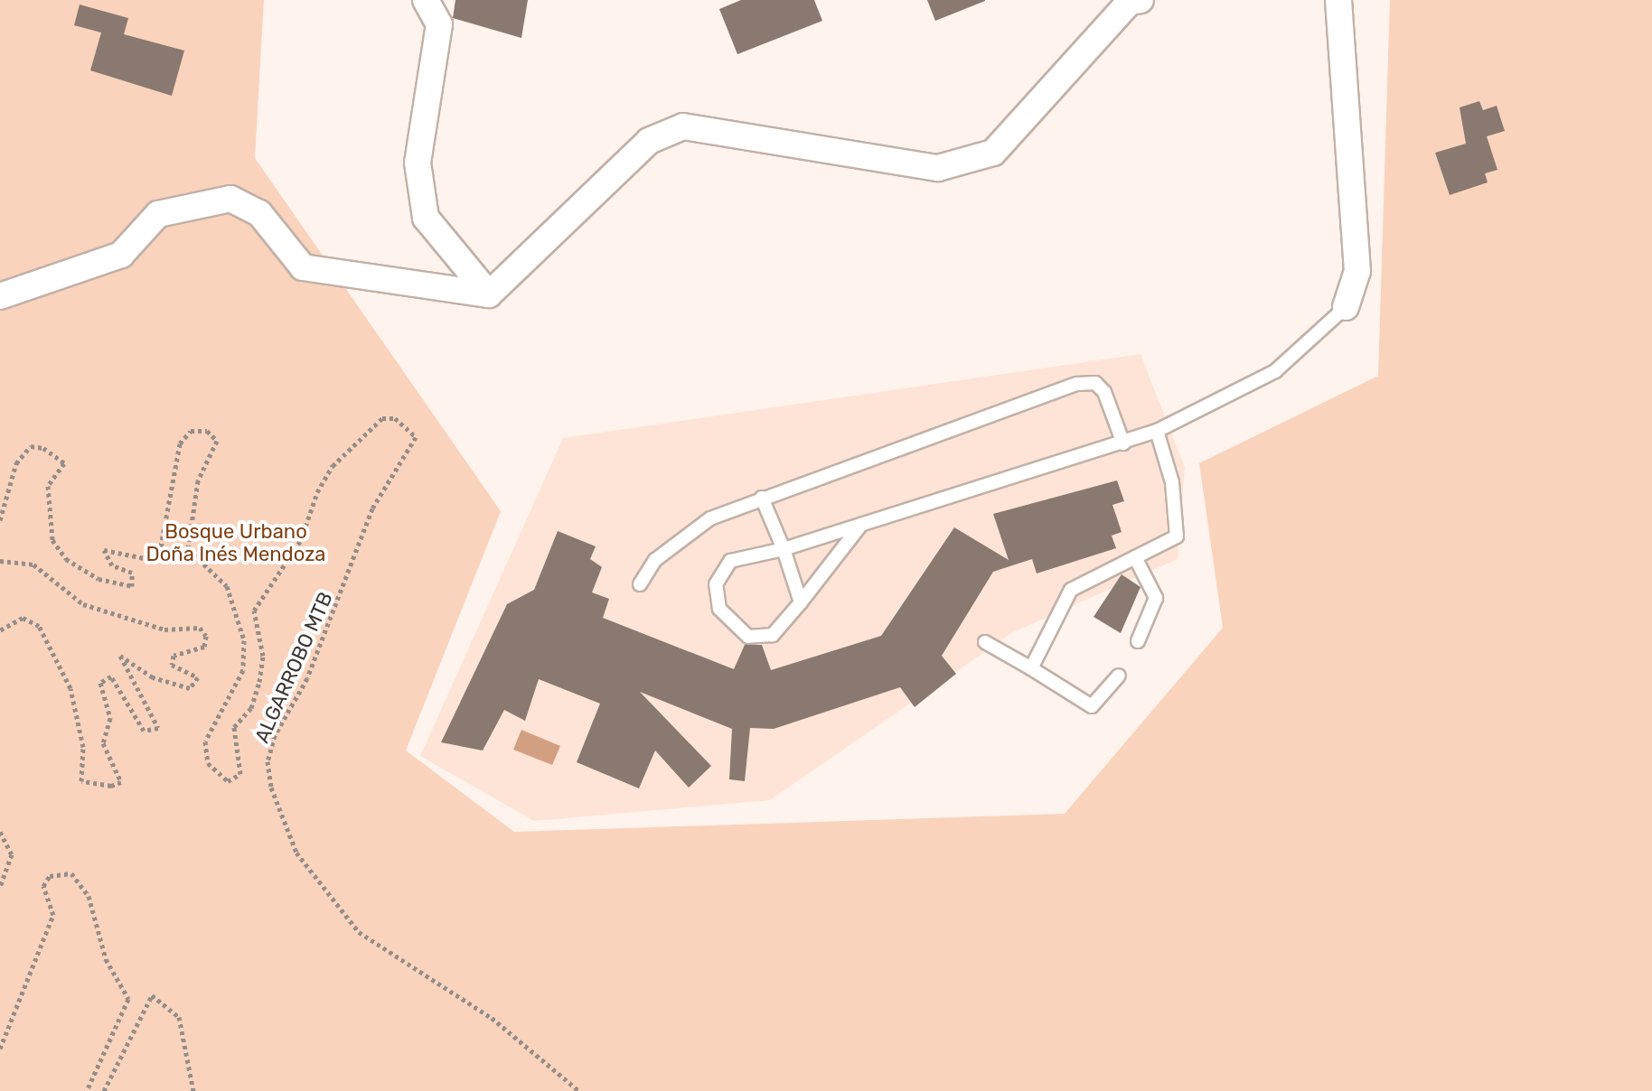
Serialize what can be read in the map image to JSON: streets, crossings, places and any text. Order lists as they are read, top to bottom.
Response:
{
  "streets": {
    "path": ["ALGARROBO MTB"]
  },
  "parks": ["Bosque Urbano Doña Inés Mendoza"]
}
